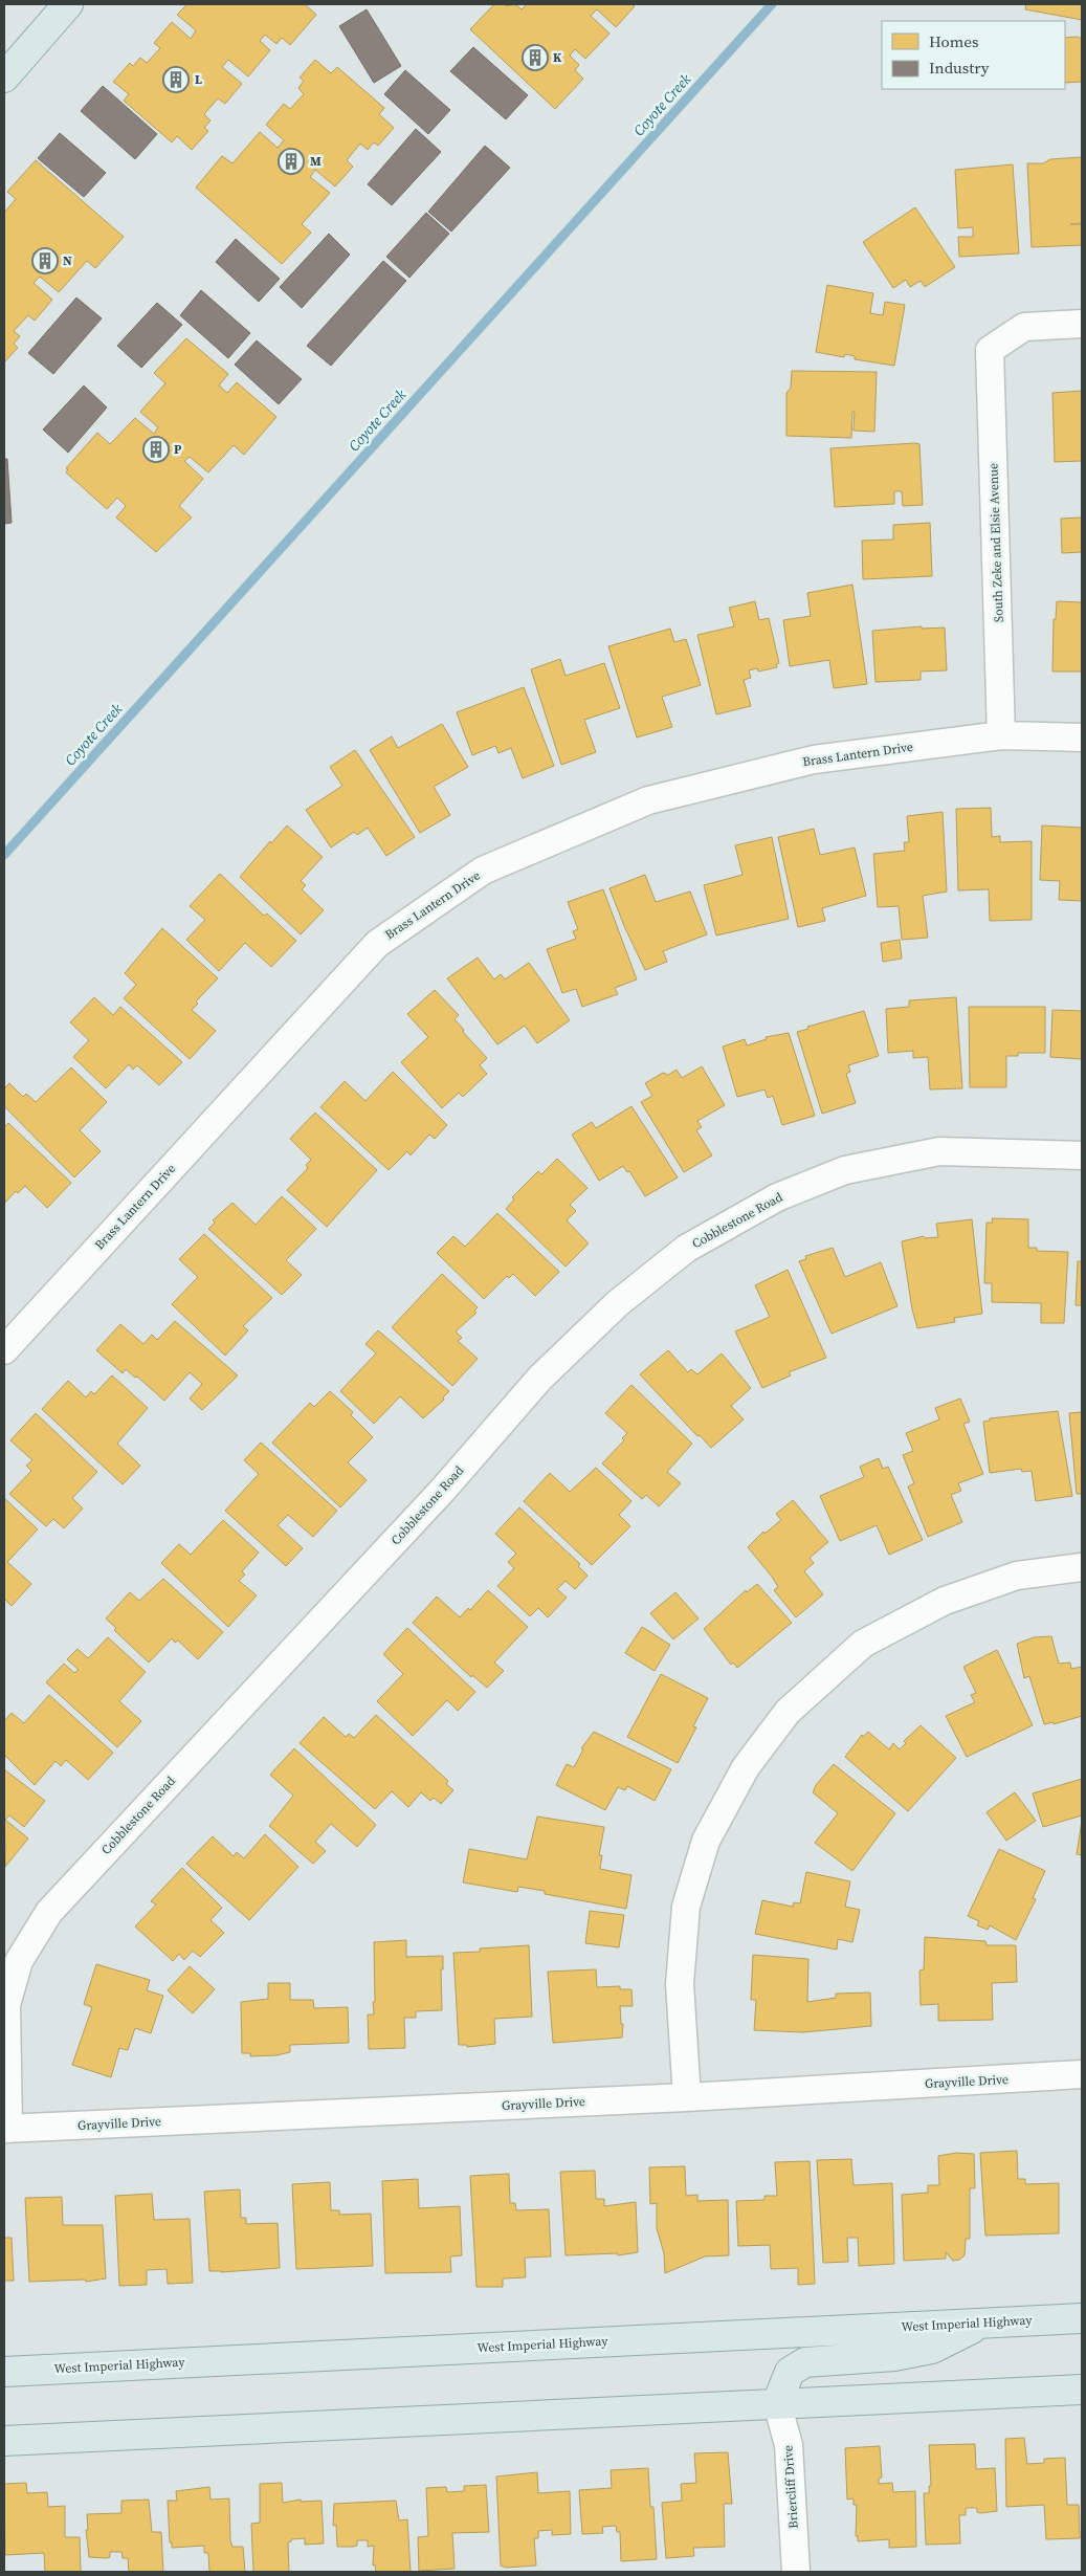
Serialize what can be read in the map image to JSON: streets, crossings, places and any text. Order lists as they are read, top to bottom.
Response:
{
  "streets": {
    "main road": ["West Imperial Highway"],
    "street": [
      "South Zeke and Elsie Avenue",
      "Brass Lantern Drive",
      "Cobblestone Road",
      "Grayville Drive",
      "Briercliff Drive"
    ]
  },
  "crossings": [
    ["South Zeke and Elsie Avenue", "Brass Lantern Drive"],
    ["Cobblestone Road", "Grayville Drive"]
  ],
  "water": ["Coyote Creek"],
  "places": {
    "building": [
      "K",
      "L",
      "M",
      "N",
      "P"
    ]
  },
  "legend": ["Homes", "Industry"]
}
